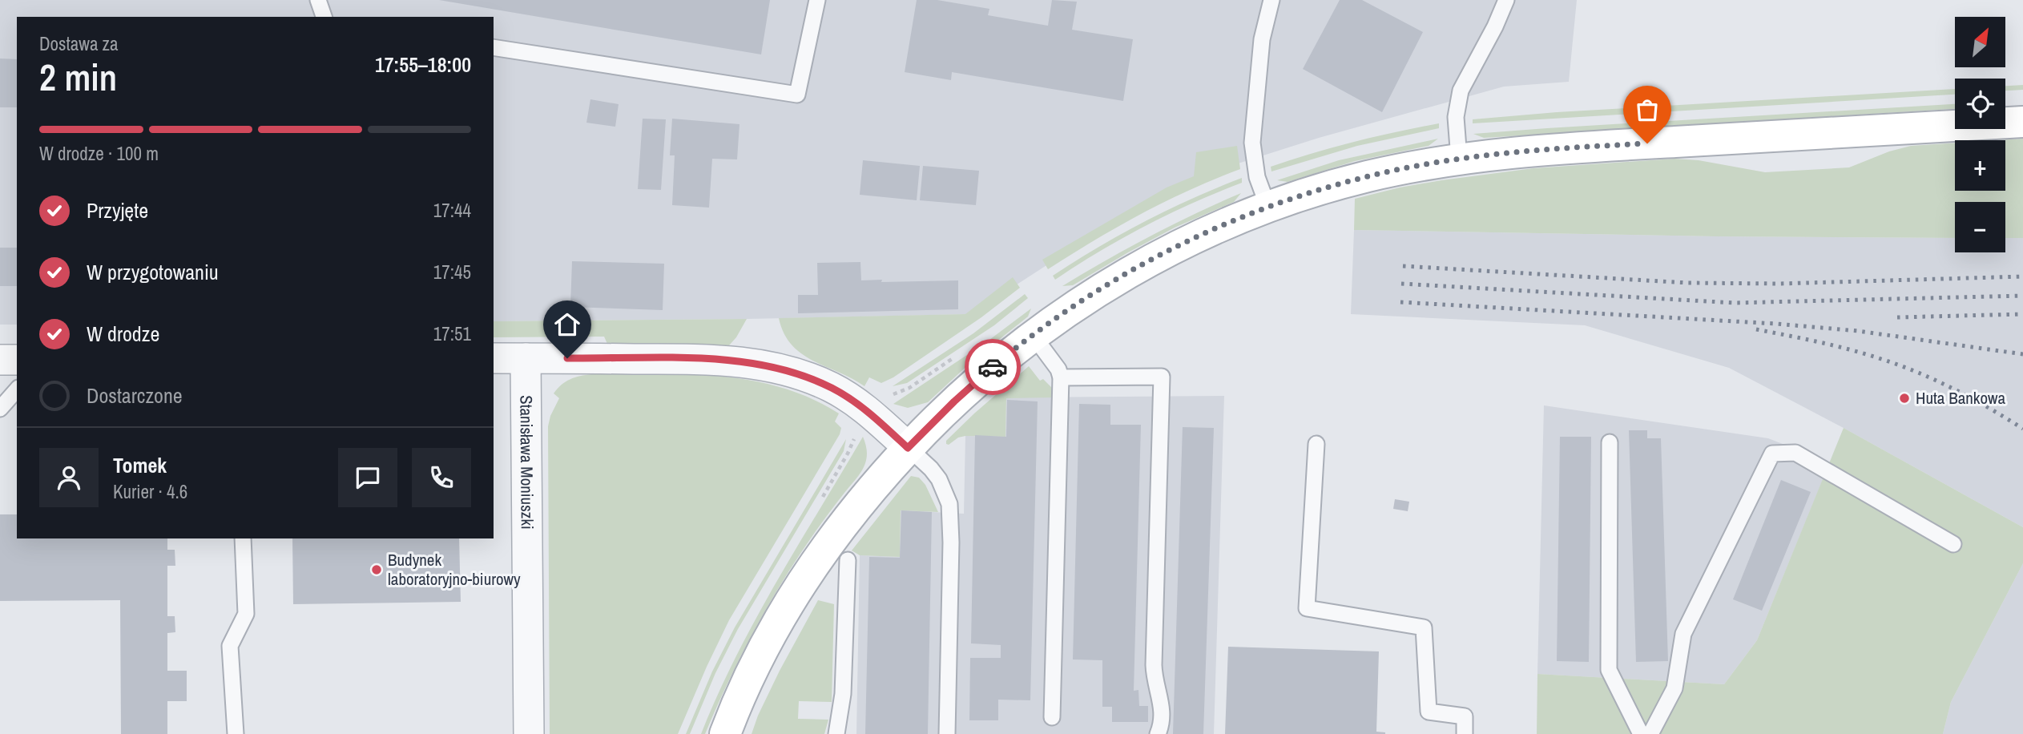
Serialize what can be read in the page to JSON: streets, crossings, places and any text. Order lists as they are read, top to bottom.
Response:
{
  "streets": {
    "street": ["Stanisława Moniuszki"]
  },
  "places": ["Huta Bankowa", "Budynek laboratoryjno-biurowy"],
  "north": "top right",
  "page": {
    "map_buttons": ["+", "−"],
    "heading": ["2 min", "Dostawa za", "17:55–18:00"],
    "panel": ["Tomek", "Kurier · 4.6"],
    "bar": "W drodze · 100 m",
    "list": [
      ["Przyjęte", "17:44"],
      ["W przygotowaniu", "17:45"],
      ["W drodze", "17:51"],
      "Dostarczone"
    ]
  }
}
